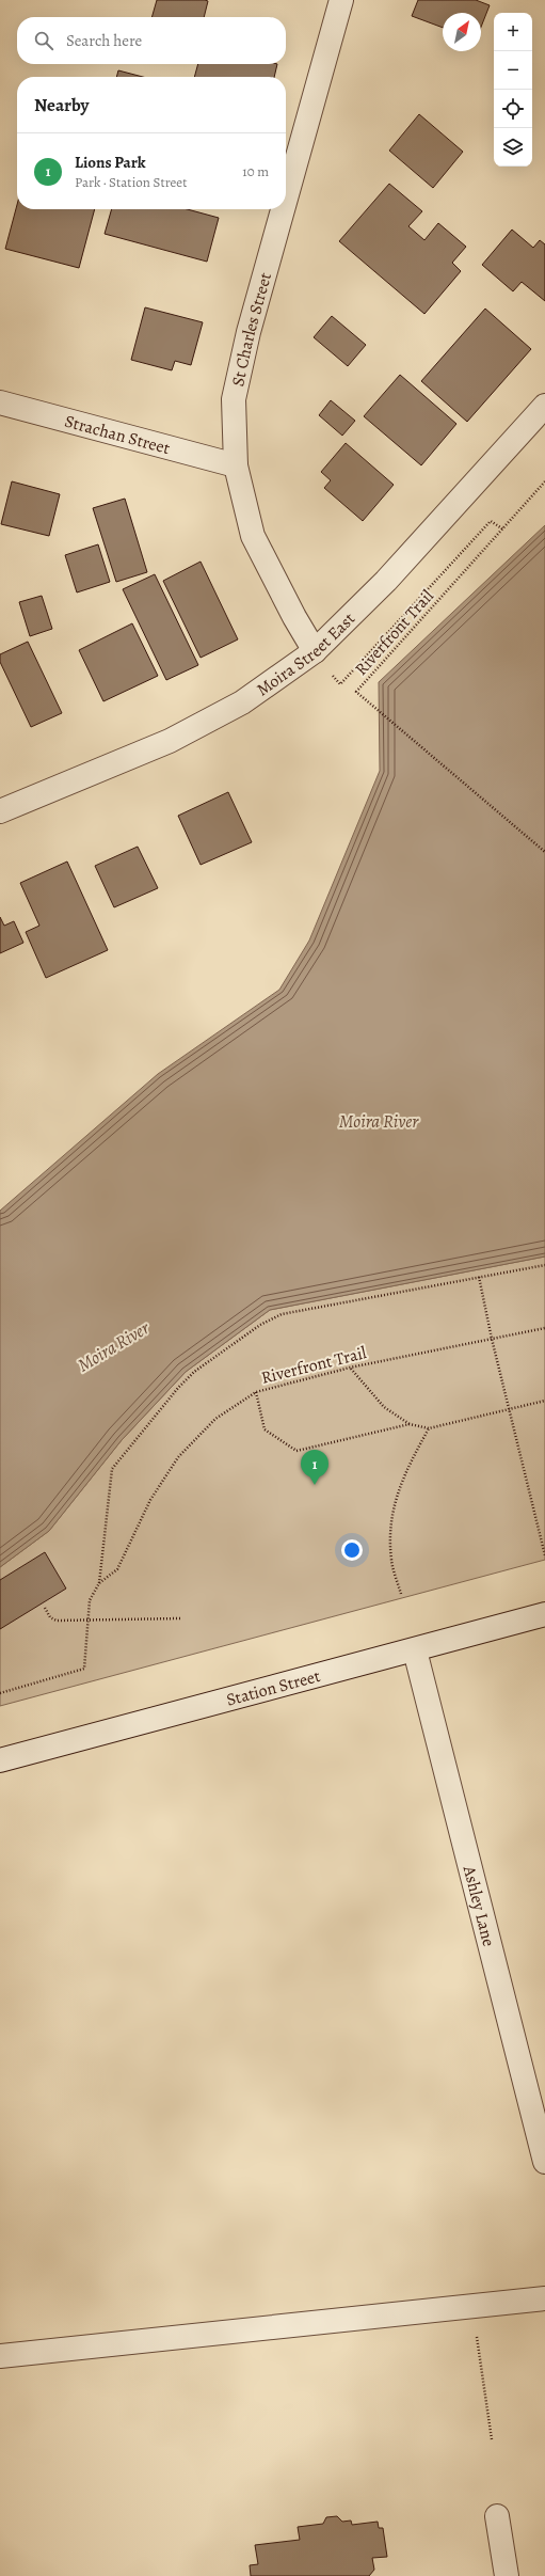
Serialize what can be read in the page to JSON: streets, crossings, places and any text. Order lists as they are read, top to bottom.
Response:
{
  "streets": {
    "street": [
      "St Charles Street",
      "Strachan Street",
      "Moira Street East",
      "Station Street",
      "Ashley Lane"
    ],
    "path": ["Riverfront Trail"]
  },
  "crossings": [
    ["St Charles Street", "Strachan Street"],
    ["St Charles Street", "Moira Street East"],
    ["Station Street", "Ashley Lane"]
  ],
  "water": ["Moira River"],
  "north": "top right",
  "page": {
    "map_buttons": ["+", "−"],
    "search": "Search here",
    "heading": "Nearby",
    "list": [
      {
        "mark": "1",
        "name": "Lions Park",
        "note": "Park · Station Street",
        "value": "10 m"
      }
    ],
    "pins": "1"
  }
}
